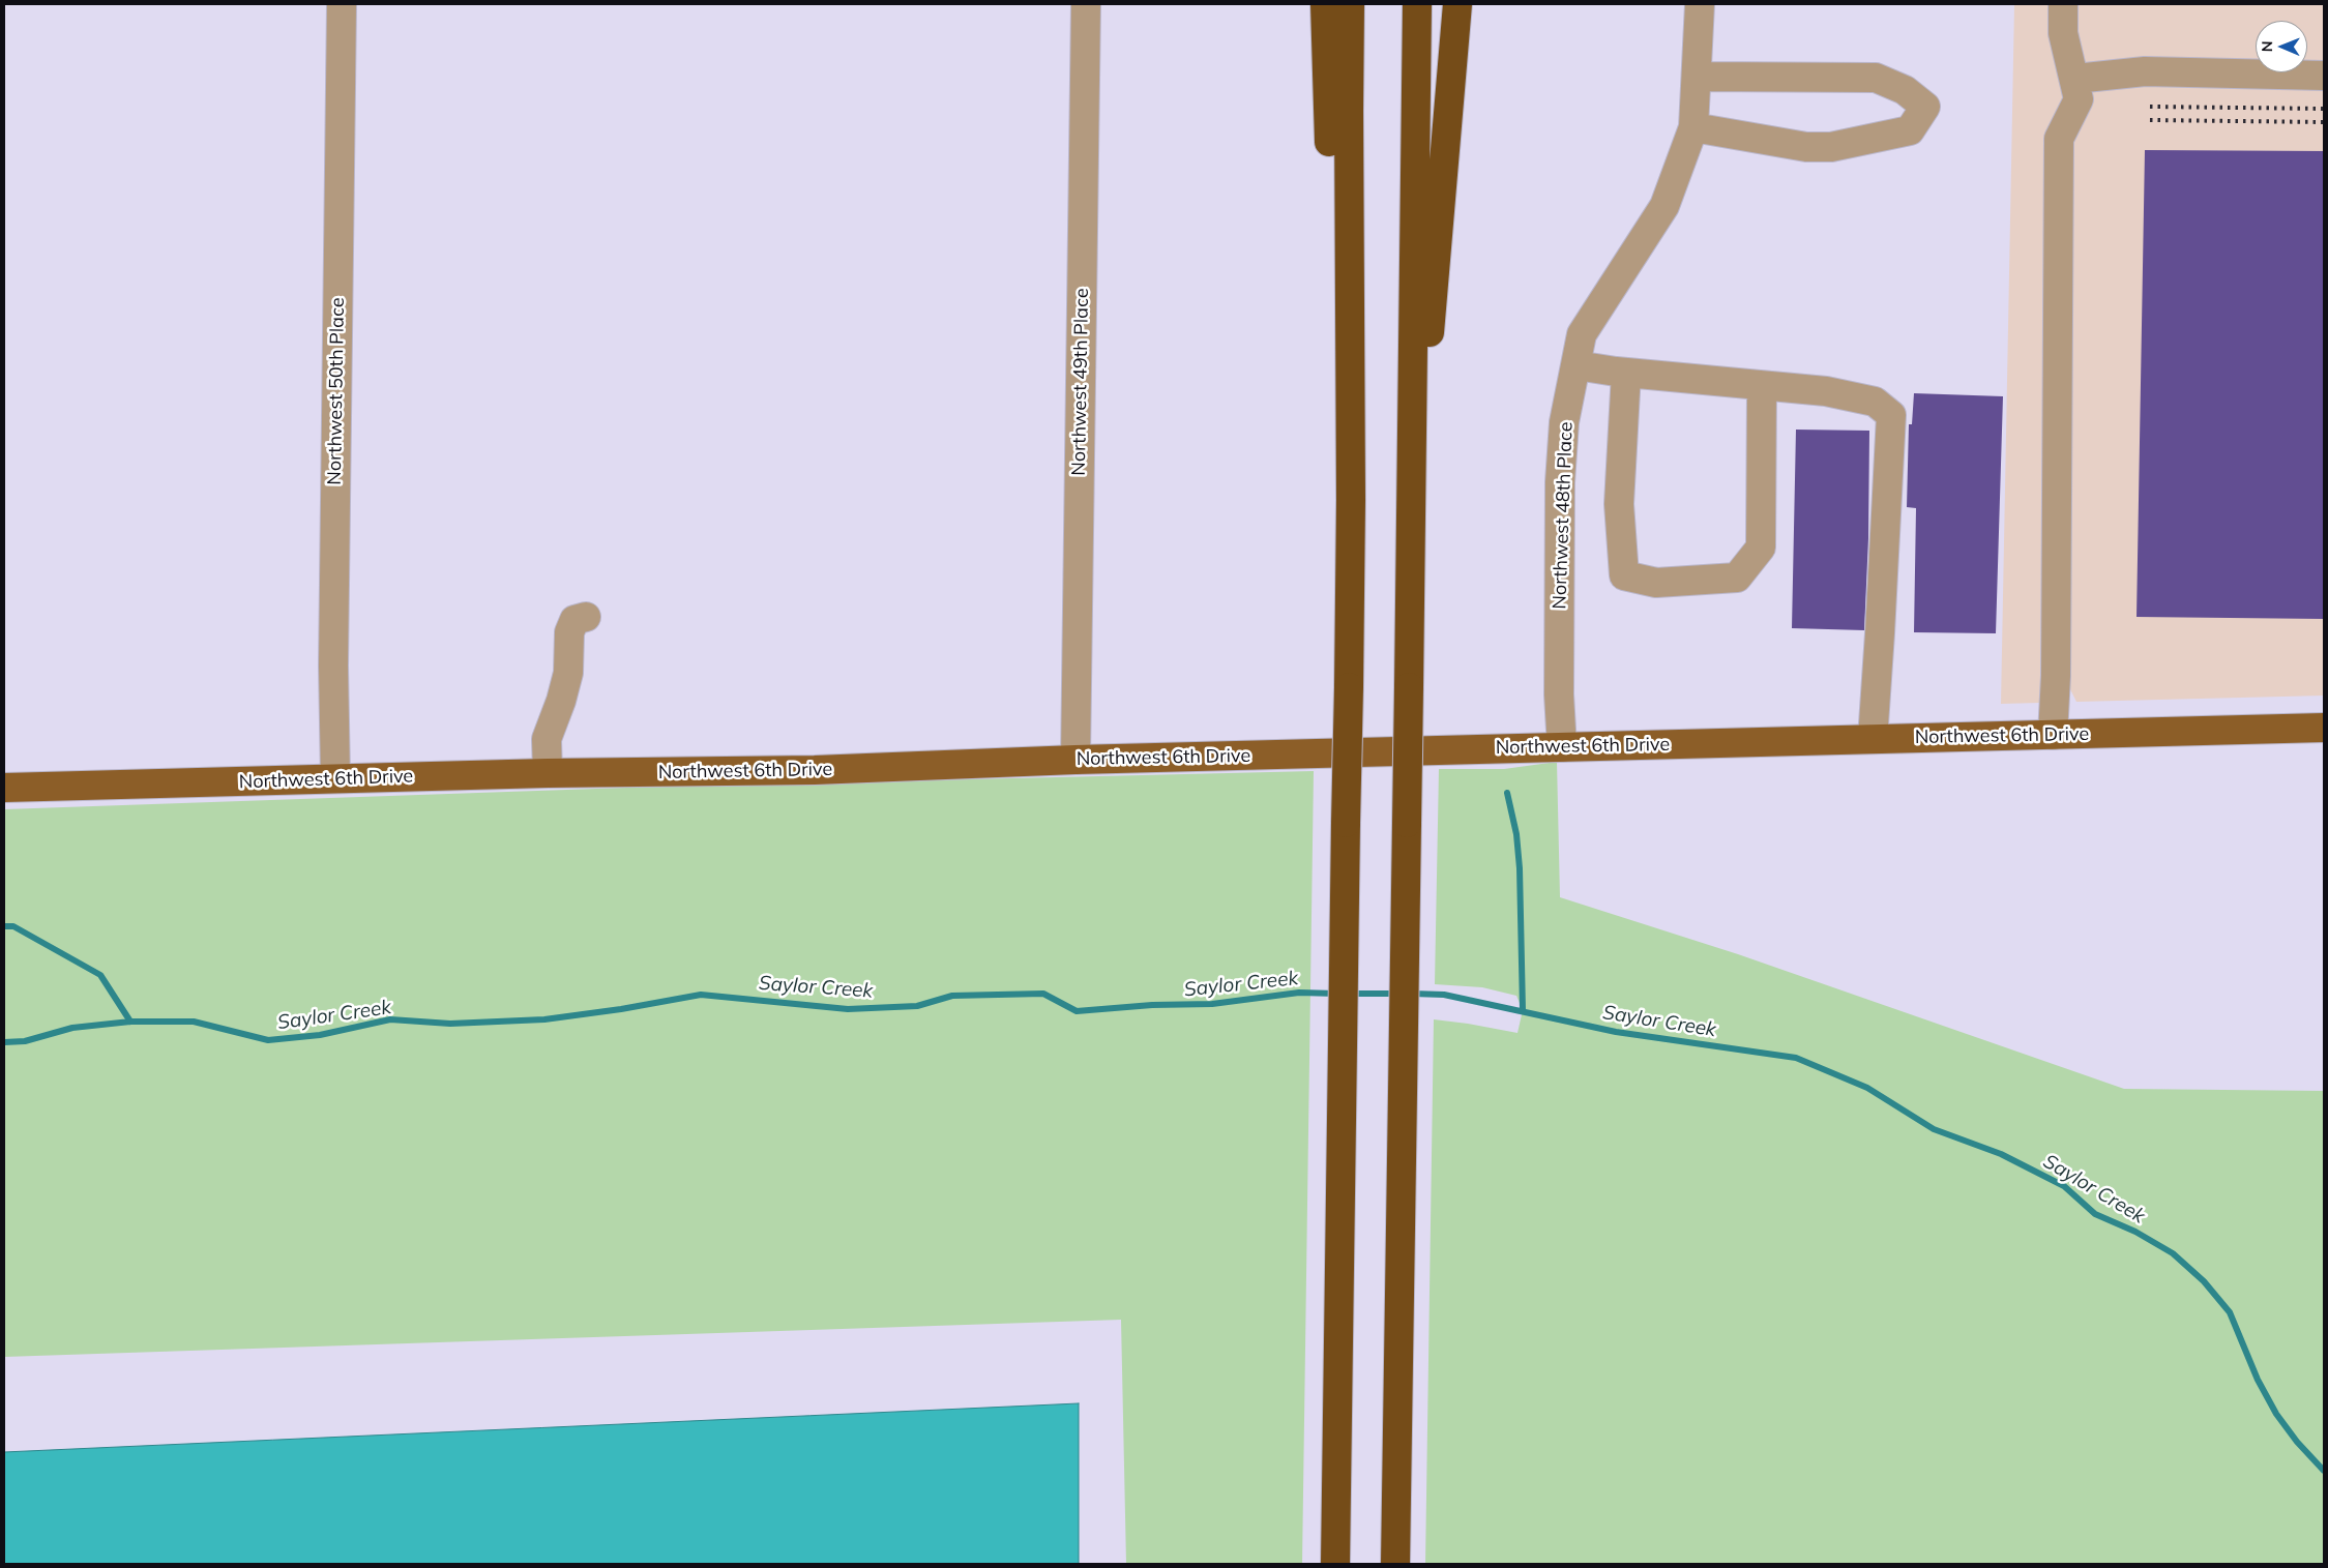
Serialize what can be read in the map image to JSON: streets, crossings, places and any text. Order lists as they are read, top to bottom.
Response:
{
  "streets": {
    "main road": ["Northwest 6th Drive"],
    "street": ["Northwest 49th Place", "Northwest 50th Place", "Northwest 48th Place"]
  },
  "crossings": [
    ["Northwest 49th Place", "Northwest 6th Drive"],
    ["Northwest 50th Place", "Northwest 6th Drive"],
    ["Northwest 48th Place", "Northwest 6th Drive"]
  ],
  "water": ["Saylor Creek"],
  "north": "left"
}
